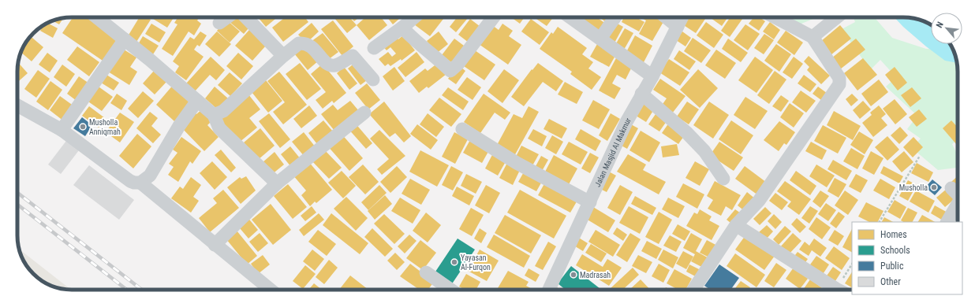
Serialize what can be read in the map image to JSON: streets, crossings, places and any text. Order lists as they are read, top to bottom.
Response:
{
  "streets": {
    "street": ["Jalan Masjid Al Makmur"]
  },
  "places": [
    "Musholla Anniqmah",
    "Musholla",
    "Yayasan Al-Furqon",
    "Madrasah"
  ],
  "legend": [
    "Homes",
    "Schools",
    "Public",
    "Other"
  ],
  "north": "top left"
}
